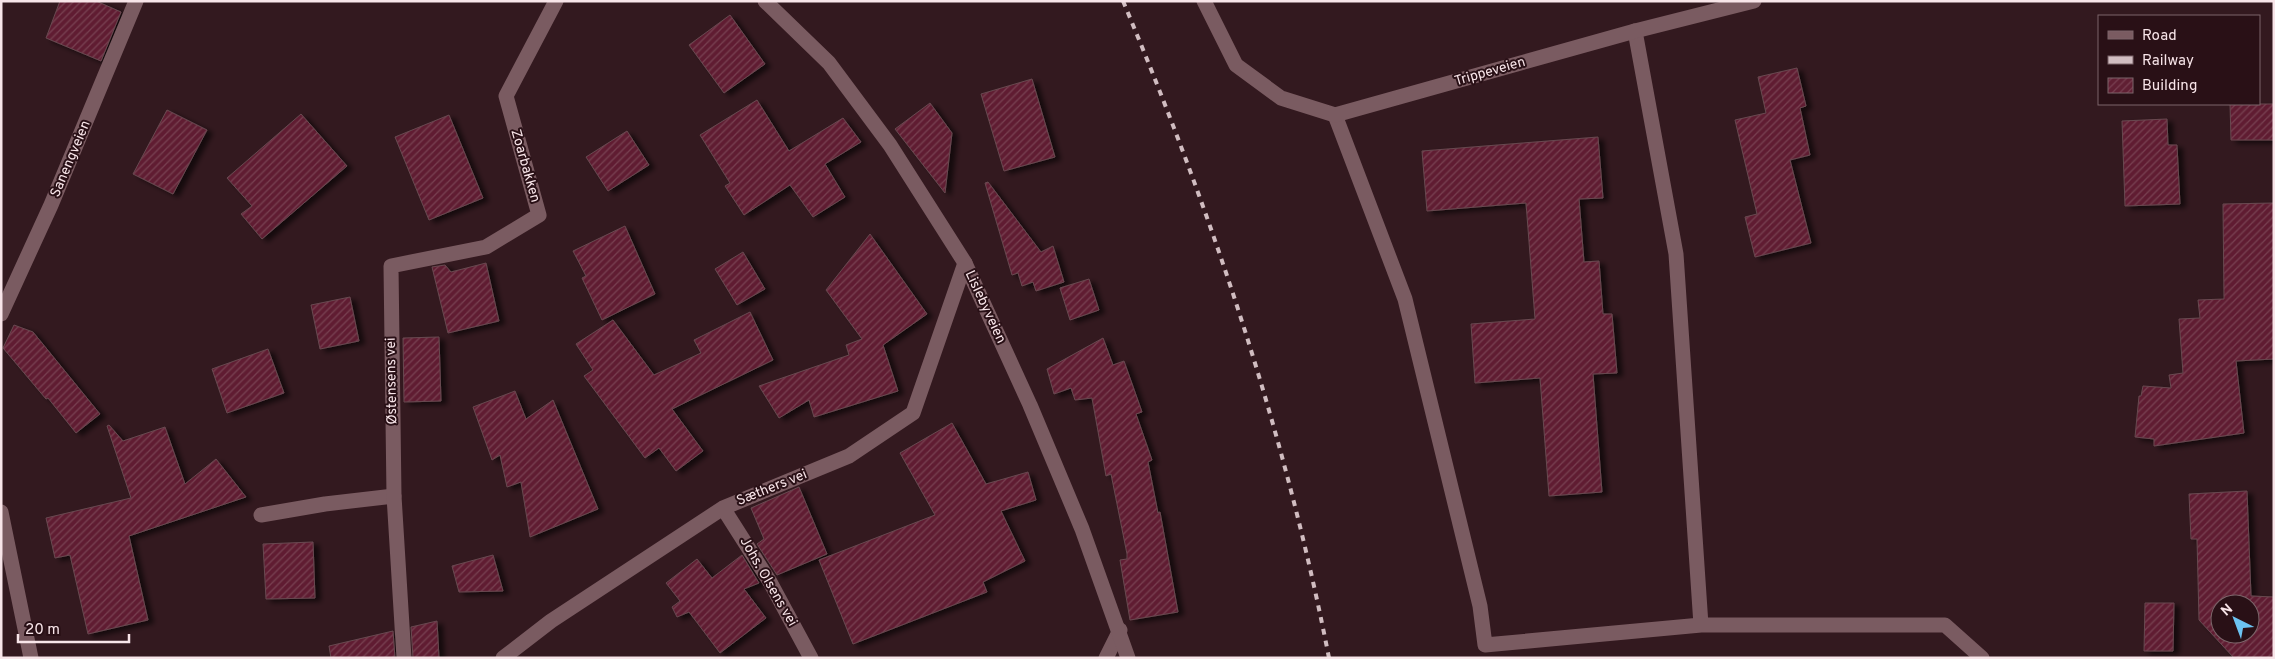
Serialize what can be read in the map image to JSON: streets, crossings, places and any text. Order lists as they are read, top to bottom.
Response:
{
  "streets": {
    "street": [
      "Trippeveien",
      "Sanengveien",
      "Zoarbakken",
      "Lislebyveien",
      "Østensens vei",
      "Sæthers vei",
      "Johs. Olsens vei"
    ]
  },
  "crossings": [
    ["Zoarbakken", "Østensens vei"],
    ["Lislebyveien", "Sæthers vei"],
    ["Sæthers vei", "Johs. Olsens vei"]
  ],
  "legend": ["Road", "Railway", "Building"],
  "scale_bar": "20 m",
  "north": "top left"
}
